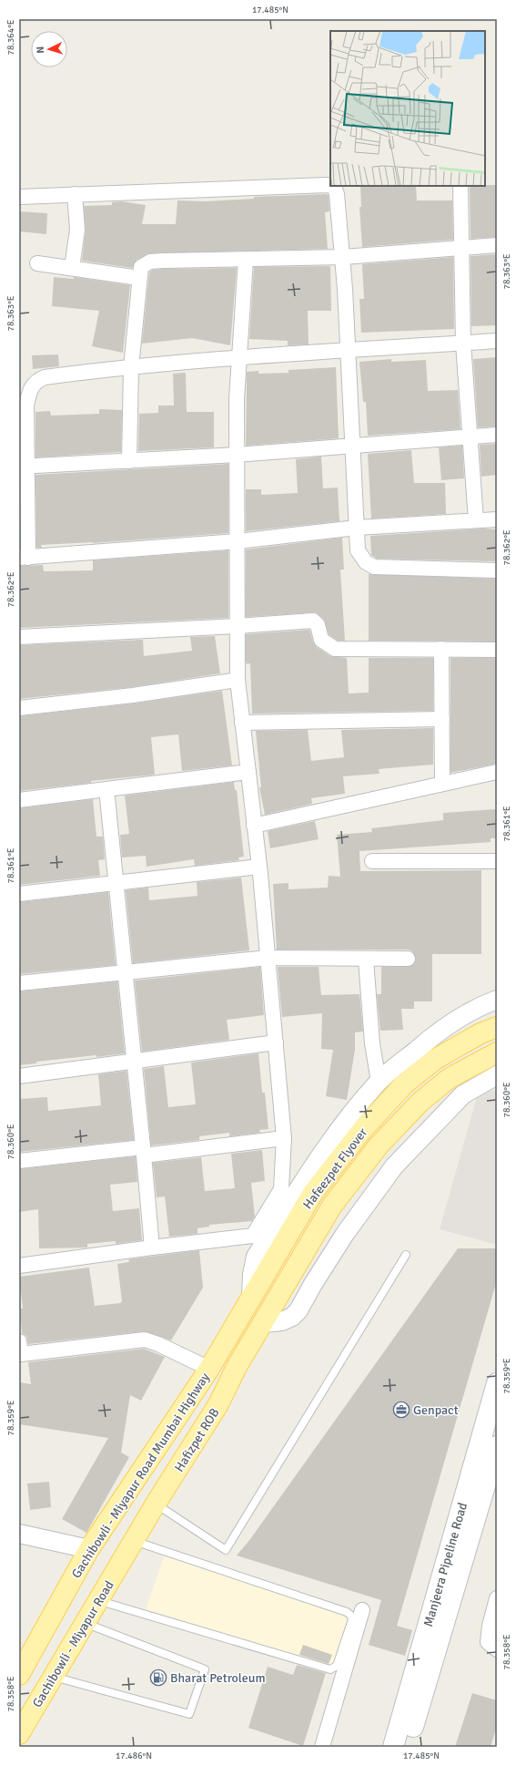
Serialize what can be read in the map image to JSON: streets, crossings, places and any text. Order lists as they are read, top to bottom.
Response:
{
  "streets": {
    "main road": [
      "Hafeezpet Flyover",
      "Hafizpet ROB",
      "Gachibowli - Miyapur Road Mumbai Highway",
      "Manjeera Pipeline Road",
      "Gachibowli - Miyapur Road"
    ]
  },
  "crossings": [
    ["Hafeezpet Flyover", "Hafizpet ROB"],
    ["Hafeezpet Flyover", "Gachibowli - Miyapur Road Mumbai Highway"],
    ["Hafizpet ROB", "Gachibowli - Miyapur Road"]
  ],
  "places": {
    "office": ["Genpact"],
    "fuel station": ["Bharat Petroleum"]
  },
  "north": "left",
  "coordinates": [
    "17.485°N",
    "78.364°E",
    "78.363°E",
    "78.362°E",
    "78.361°E",
    "78.360°E",
    "78.359°E",
    "78.358°E",
    "17.486°N"
  ]
}
